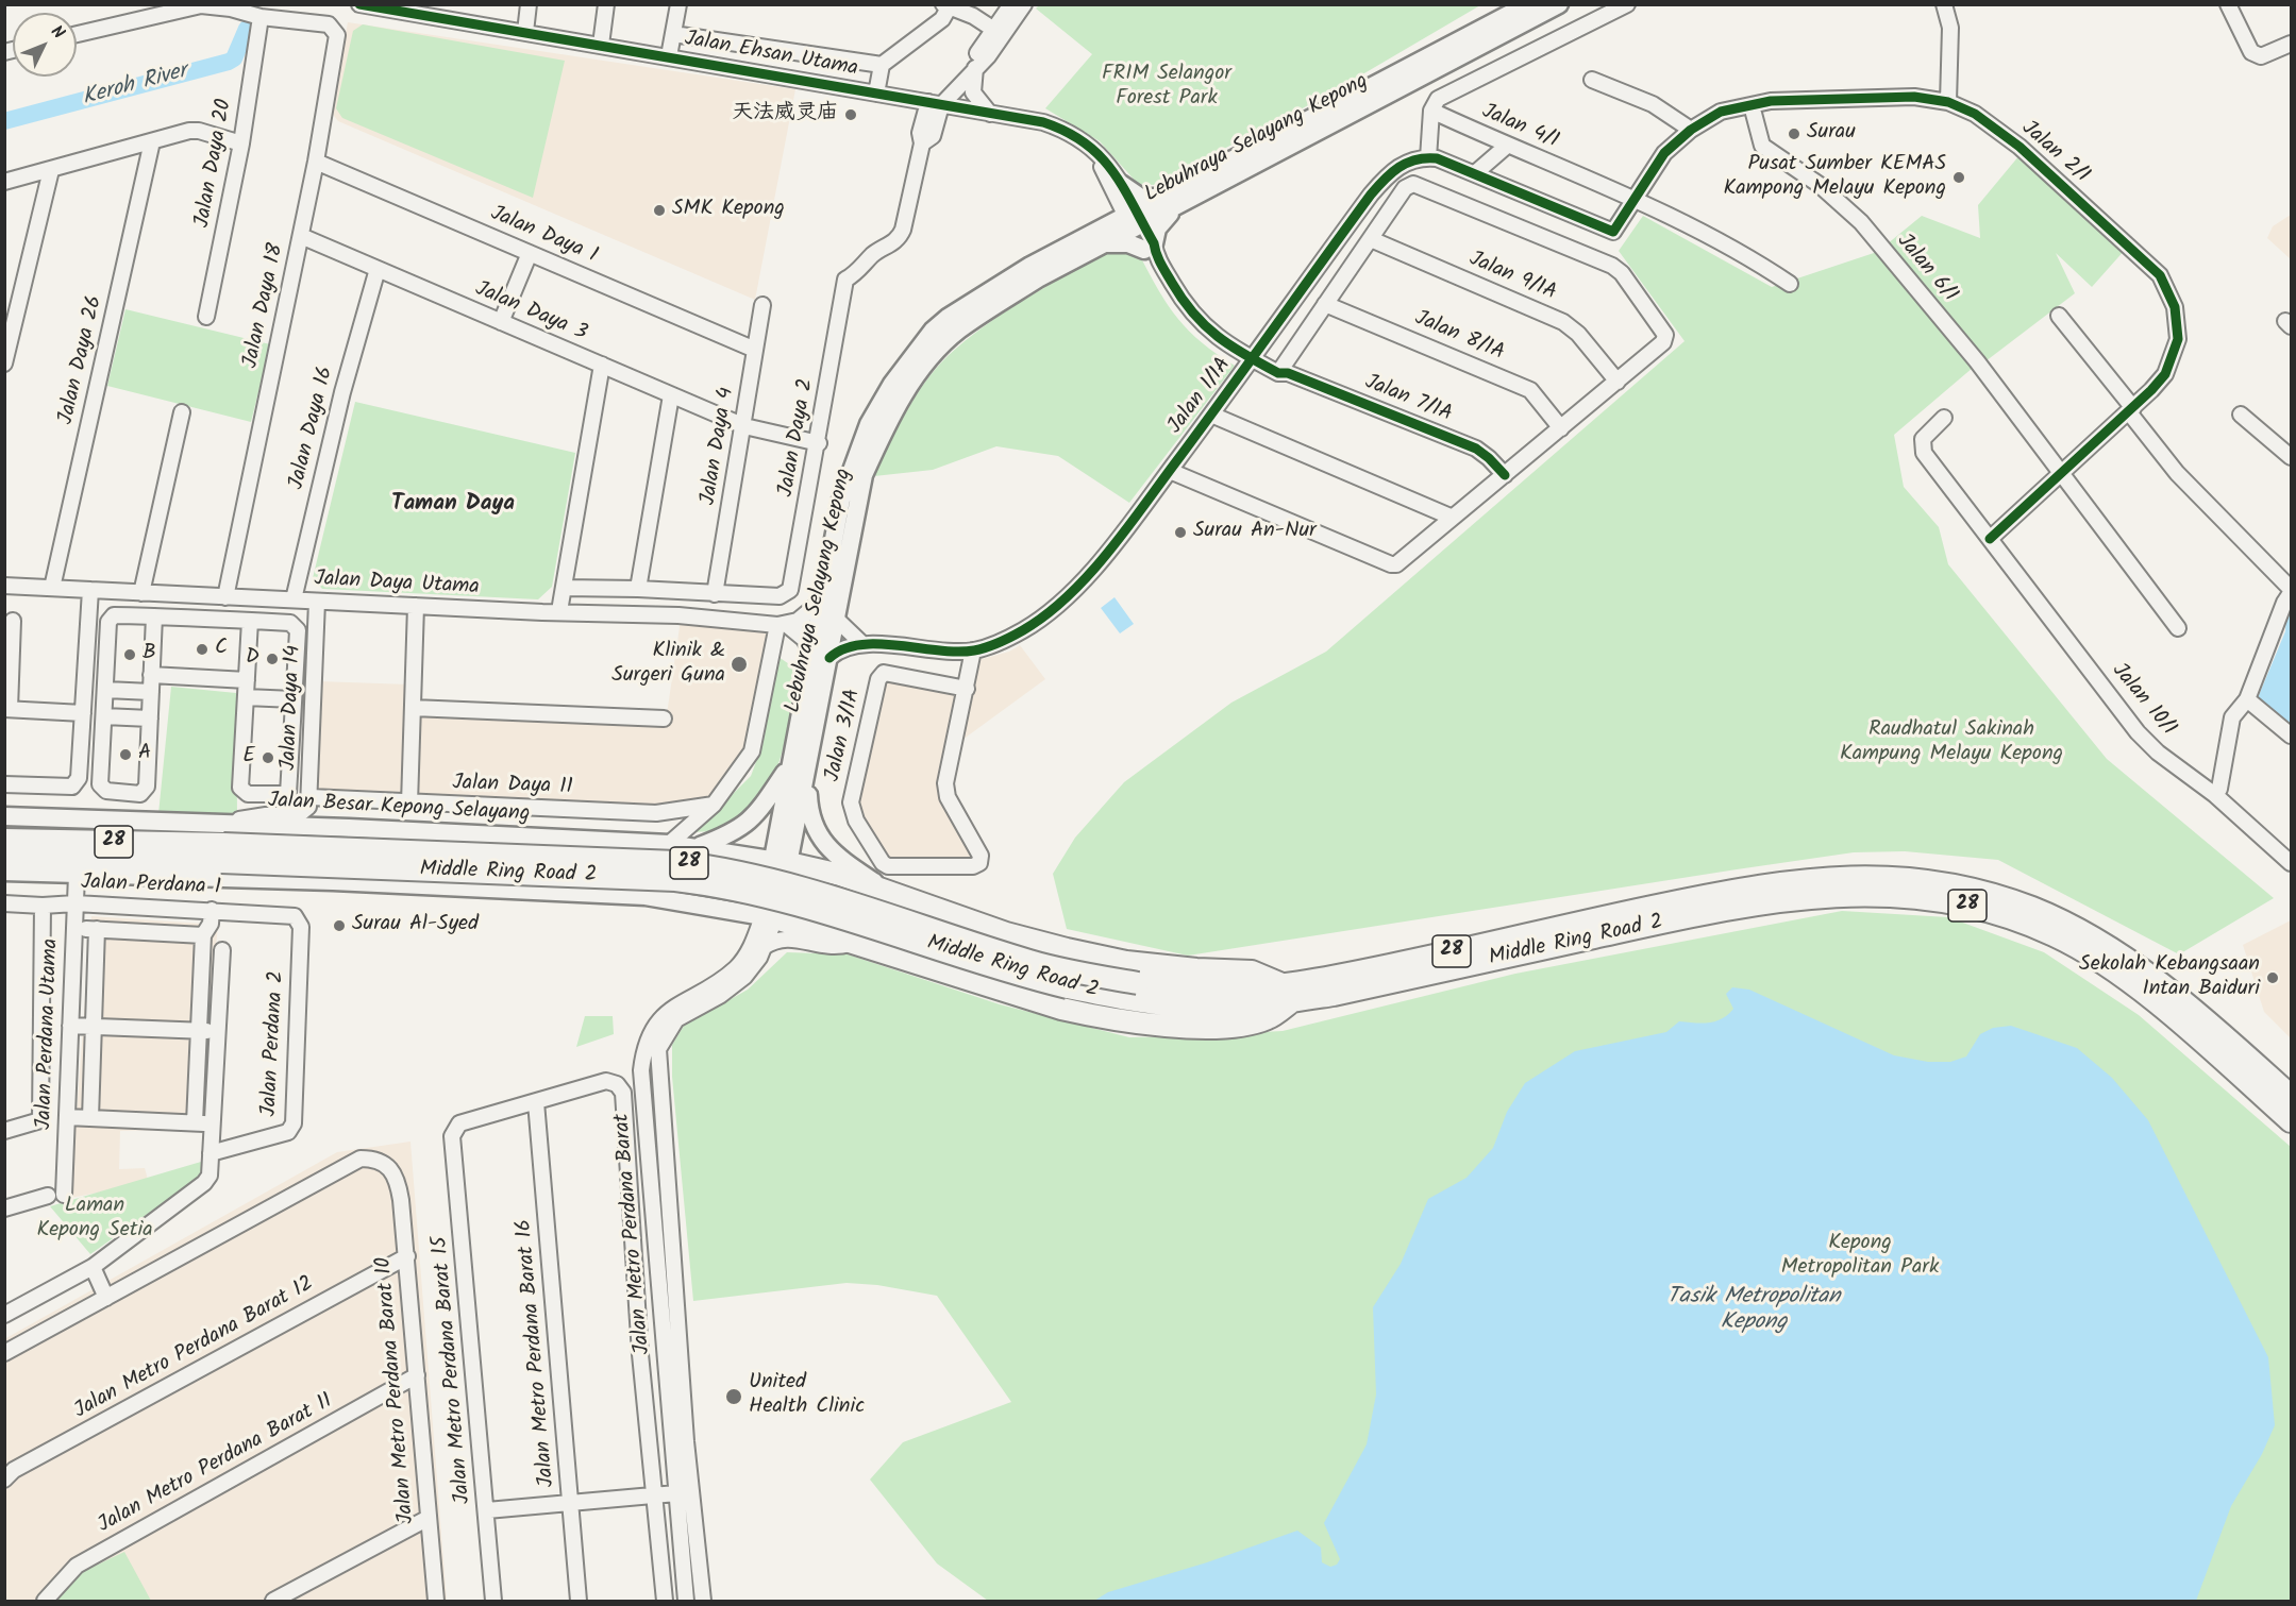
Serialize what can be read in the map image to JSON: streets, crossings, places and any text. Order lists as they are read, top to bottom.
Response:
{
  "streets": {
    "highway": ["28", "Middle Ring Road 2"],
    "main road": ["Lebuhraya Selayang Kepong", "Jalan Besar Kepong Selayang"],
    "street": [
      "Jalan Ehsan Utama",
      "Jalan 4/1",
      "Jalan 2/1",
      "Jalan Daya 20",
      "Jalan Daya 1",
      "Jalan 6/1",
      "Jalan 9/1A",
      "Jalan Daya 18",
      "Jalan Daya 3",
      "Jalan 8/1A",
      "Jalan Daya 26",
      "Jalan 1/1A",
      "Jalan 7/1A",
      "Jalan Daya 16",
      "Jalan Daya 2",
      "Jalan Daya 4",
      "Jalan Daya Utama",
      "Jalan 10/1",
      "Jalan Daya 14",
      "Jalan 3/1A",
      "Jalan Daya 11",
      "Jalan Perdana 1",
      "Jalan Perdana Utama",
      "Jalan Perdana 2",
      "Jalan Metro Perdana Barat",
      "Jalan Metro Perdana Barat 12",
      "Jalan Metro Perdana Barat 16",
      "Jalan Metro Perdana Barat 15",
      "Jalan Metro Perdana Barat 10",
      "Jalan Metro Perdana Barat 11"
    ]
  },
  "crossings": [
    ["Jalan Ehsan Utama", "Lebuhraya Selayang Kepong"],
    ["Jalan Ehsan Utama", "Jalan 7/1A"],
    ["Jalan Ehsan Utama", "Jalan Daya 2"],
    ["Jalan 4/1", "Jalan 2/1"],
    ["Lebuhraya Selayang Kepong", "Jalan 7/1A"],
    ["Lebuhraya Selayang Kepong", "Jalan Besar Kepong Selayang"],
    ["Lebuhraya Selayang Kepong", "Jalan Metro Perdana Barat"],
    ["Jalan 2/1", "Jalan 6/1"],
    ["Jalan 2/1", "Jalan 10/1"],
    ["Jalan Daya 20", "Jalan Daya 18"],
    ["Jalan Daya 1", "Jalan Daya 18"],
    ["Jalan Daya 1", "Jalan Daya 4"],
    ["Jalan Daya 18", "Jalan Daya 3"],
    ["Jalan Daya 18", "Jalan Daya Utama"],
    ["Jalan Daya 3", "Jalan Daya 16"],
    ["Jalan Daya 3", "Jalan Daya 2"],
    ["Jalan Daya 3", "Jalan Daya 4"],
    ["Jalan Daya 26", "Jalan Daya Utama"],
    ["Jalan 1/1A", "Jalan 7/1A"],
    ["Jalan Daya 16", "Jalan Daya Utama"],
    ["Jalan Daya 2", "Jalan Daya 4"],
    ["Jalan Daya Utama", "Jalan Daya 14"],
    ["Jalan Daya 14", "Jalan Daya 11"],
    ["Jalan Daya 14", "Jalan Besar Kepong Selayang"],
    ["Jalan Daya 14", "Middle Ring Road 2"],
    ["Jalan Besar Kepong Selayang", "Middle Ring Road 2"],
    ["Jalan Perdana 1", "Jalan Perdana Utama"],
    ["Jalan Perdana 1", "Jalan Perdana 2"],
    ["Jalan Metro Perdana Barat 12", "Jalan Metro Perdana Barat 10"],
    ["Jalan Metro Perdana Barat 16", "Jalan Metro Perdana Barat 15"],
    ["Jalan Metro Perdana Barat 10", "Jalan Metro Perdana Barat 11"]
  ],
  "districts": ["Taman Daya"],
  "water": ["Keroh River", "Tasik Metropolitan Kepong"],
  "parks": [
    "FRIM Selangor Forest Park",
    "Raudhatul Sakinah Kampung Melayu Kepong",
    "Laman Kepong Setia",
    "Kepong Metropolitan Park"
  ],
  "places": [
    "天法威灵庙",
    "Surau",
    "Pusat Sumber KEMAS Kampong Melayu Kepong",
    "SMK Kepong",
    "Surau An-Nur",
    "C",
    "B",
    "D",
    "Klinik & Surgeri Guna",
    "A",
    "E",
    "Surau Al-Syed",
    "Sekolah Kebangsaan Intan Baiduri",
    "United Health Clinic"
  ],
  "north": "top right"
}
